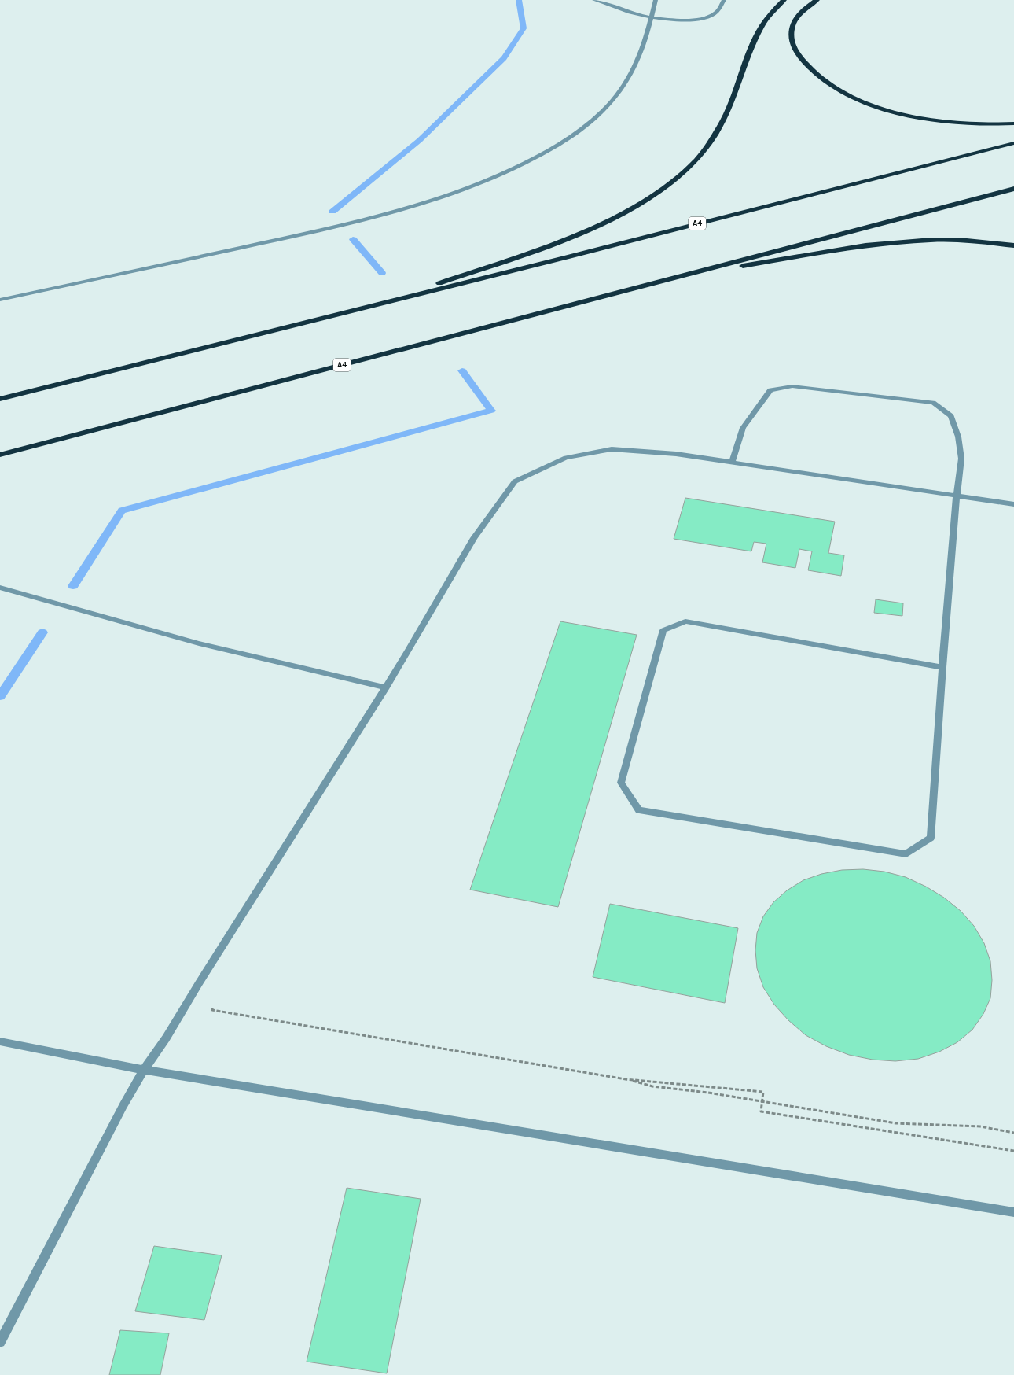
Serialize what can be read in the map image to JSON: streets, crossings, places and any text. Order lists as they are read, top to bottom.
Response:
{
  "streets": {
    "highway": ["A4"]
  }
}
